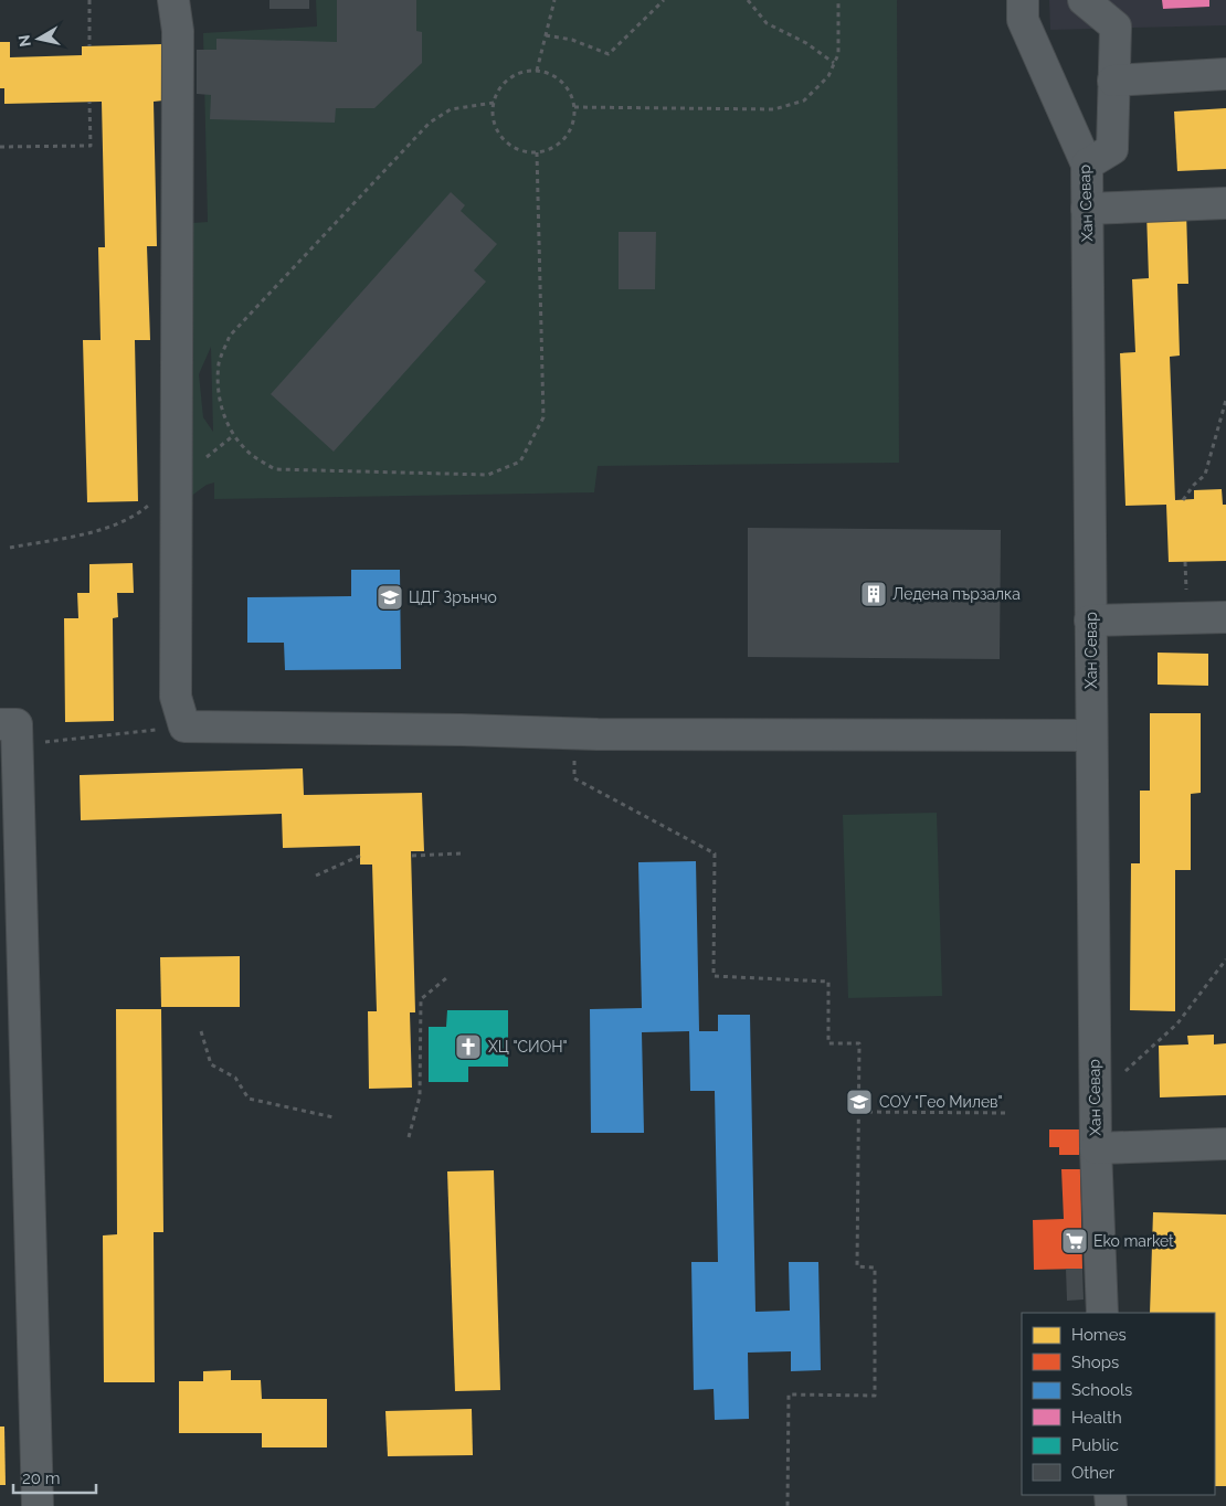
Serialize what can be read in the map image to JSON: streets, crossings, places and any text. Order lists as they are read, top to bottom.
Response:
{
  "streets": {
    "street": ["Хан Севар"]
  },
  "places": {
    "building": ["Ледена пързалка"],
    "school or university": ["ЦДГ Зрънчо", "СОУ \"Гео Милев\""],
    "church": ["ХЦ \"СИОН\""],
    "supermarket": ["Eko market"]
  },
  "legend": [
    "Homes",
    "Shops",
    "Schools",
    "Health",
    "Public",
    "Other"
  ],
  "scale_bar": "20 m",
  "north": "left"
}
